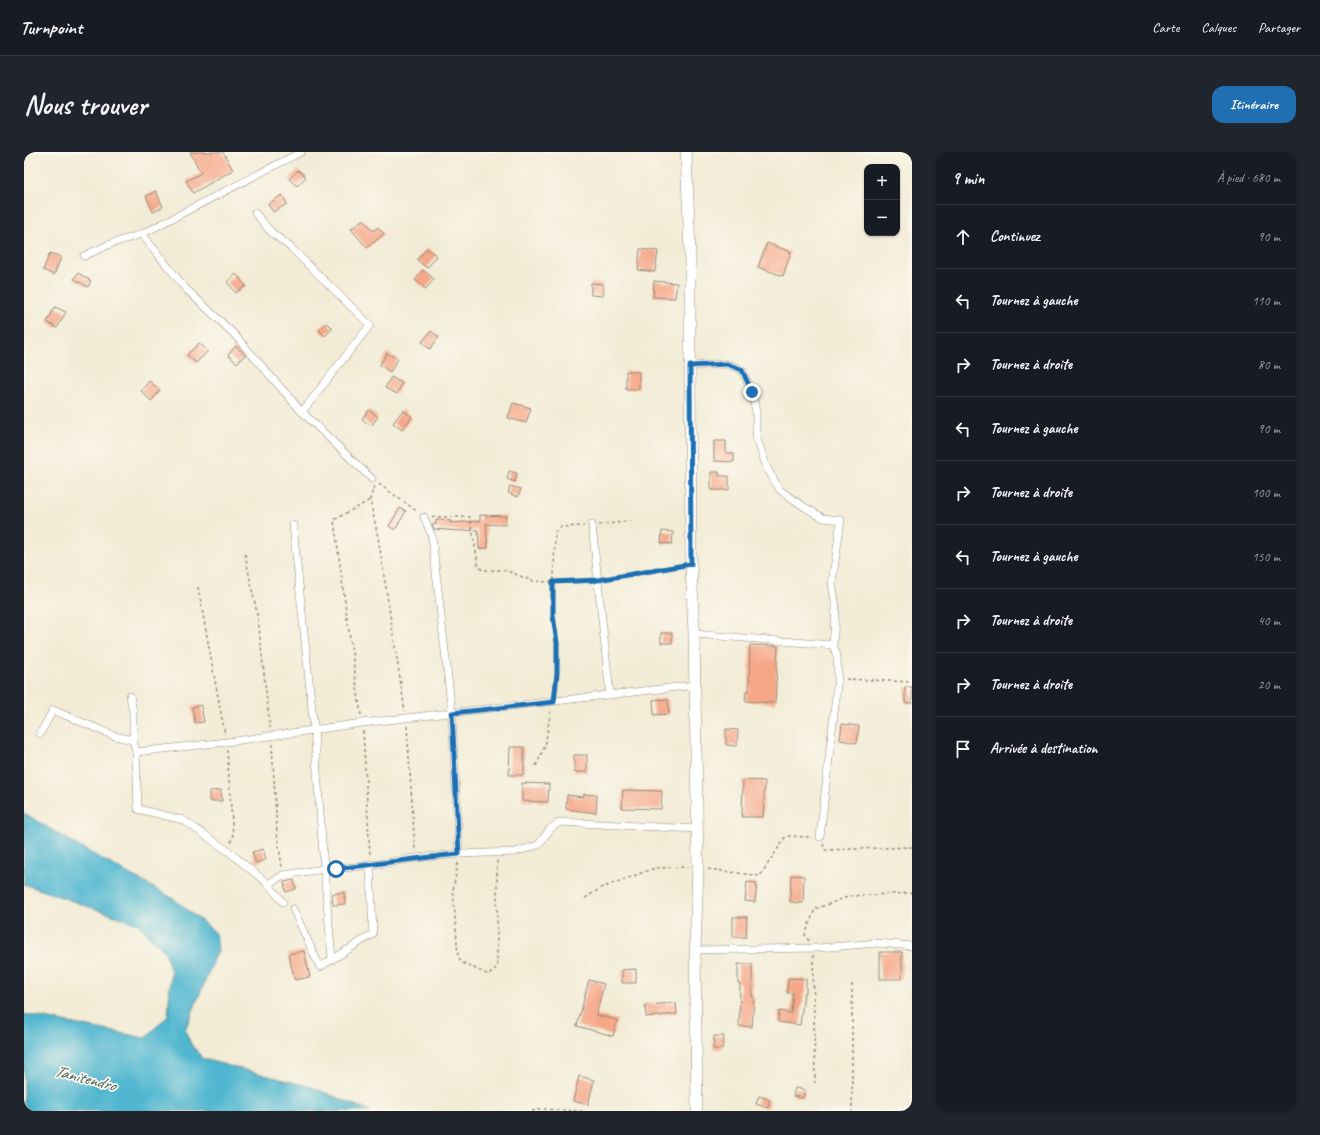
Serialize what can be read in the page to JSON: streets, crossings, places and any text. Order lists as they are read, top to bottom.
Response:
{
  "water": ["Tanitendro"],
  "page": {
    "header": "Turnpoint",
    "nav": ["Carte", "Calques", "Partager"],
    "buttons": "Itinéraire",
    "title": "Nous trouver",
    "heading": ["9 min", "À pied · 680 m"],
    "map_buttons": ["+", "−"],
    "list": [
      ["Continuez", "90 m"],
      ["Tournez à gauche", "110 m"],
      ["Tournez à droite", "80 m"],
      ["Tournez à gauche", "90 m"],
      ["Tournez à droite", "100 m"],
      ["Tournez à gauche", "150 m"],
      ["Tournez à droite", "40 m"],
      ["Tournez à droite", "20 m"],
      "Arrivée à destination"
    ]
  }
}
